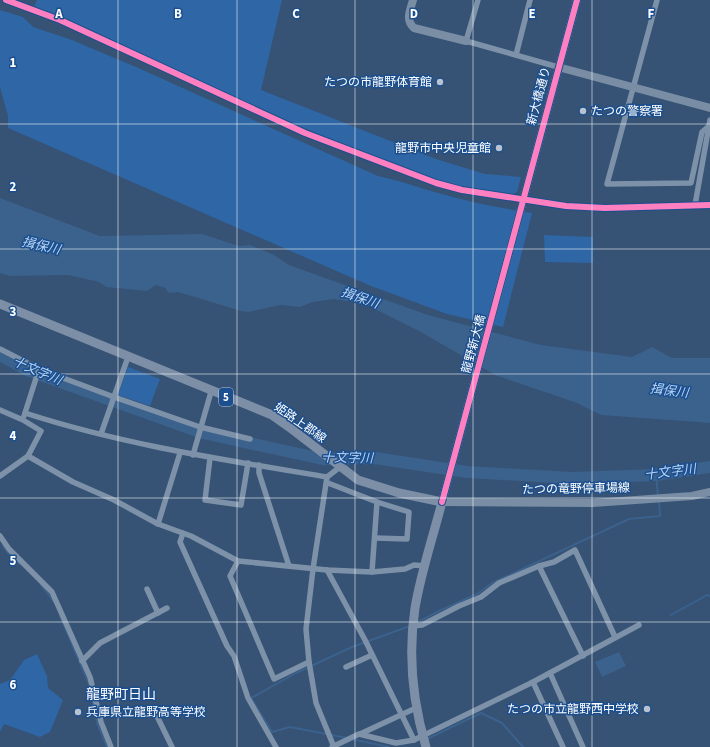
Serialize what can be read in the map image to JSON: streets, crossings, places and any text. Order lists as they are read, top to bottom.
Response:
{
  "streets": {
    "main road": ["5", "姫路上郡線"],
    "street": ["新大橋通り", "龍野新大橋", "たつの竜野停車場線"]
  },
  "crossings": [
    ["新大橋通り", "龍野新大橋"],
    ["龍野新大橋", "姫路上郡線"],
    ["龍野新大橋", "たつの竜野停車場線"],
    ["姫路上郡線", "たつの竜野停車場線"]
  ],
  "districts": ["龍野町日山"],
  "water": ["揖保川", "十文字川"],
  "places": [
    "たつの市龍野体育館",
    "たつの警察署",
    "龍野市中央児童館",
    "たつの市立龍野西中学校",
    "兵庫県立龍野高等学校"
  ],
  "grid": {
    "columns": [
      "A",
      "B",
      "C",
      "D",
      "E",
      "F"
    ],
    "rows": [
      "1",
      "2",
      "3",
      "4",
      "5",
      "6"
    ]
  }
}
